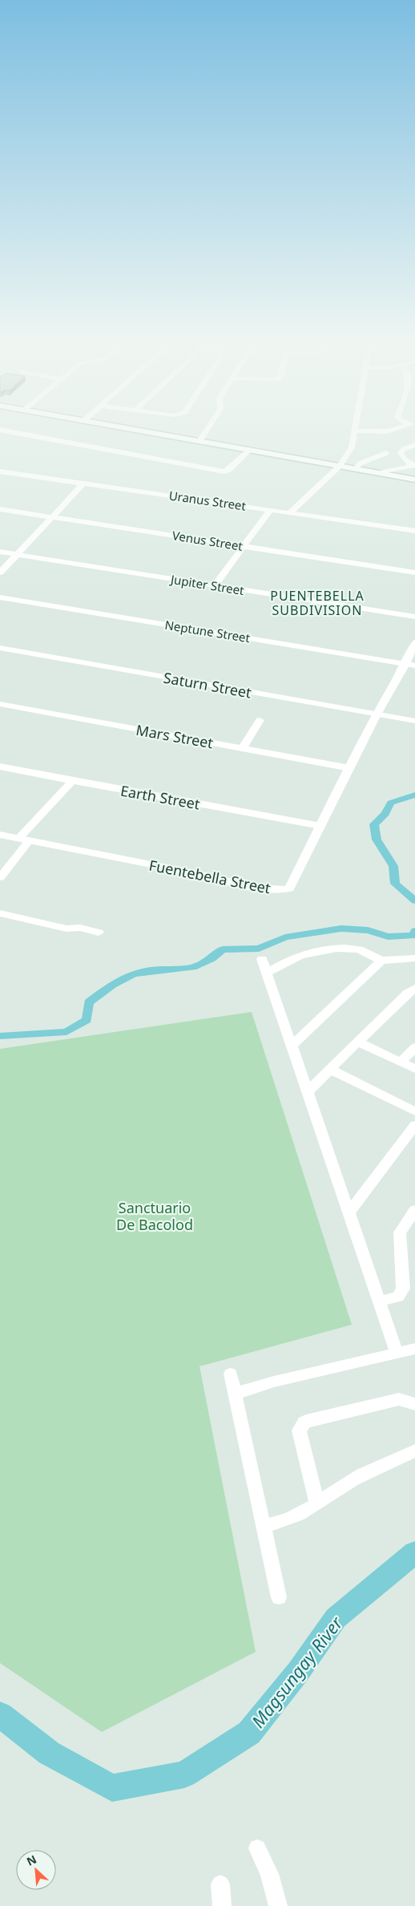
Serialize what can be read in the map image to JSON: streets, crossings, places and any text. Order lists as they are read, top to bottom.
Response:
{
  "streets": {
    "street": [
      "Uranus Street",
      "Venus Street",
      "Jupiter Street",
      "Neptune Street",
      "Saturn Street",
      "Mars Street",
      "Earth Street",
      "Fuentebella Street"
    ]
  },
  "crossings": [
    ["Neptune Street", "Fuentebella Street"],
    ["Saturn Street", "Fuentebella Street"],
    ["Mars Street", "Fuentebella Street"],
    ["Earth Street", "Fuentebella Street"]
  ],
  "districts": ["PUENTEBELLA SUBDIVISION"],
  "water": ["Magsungay River"],
  "parks": ["Sanctuario De Bacolod"],
  "north": "top left"
}
